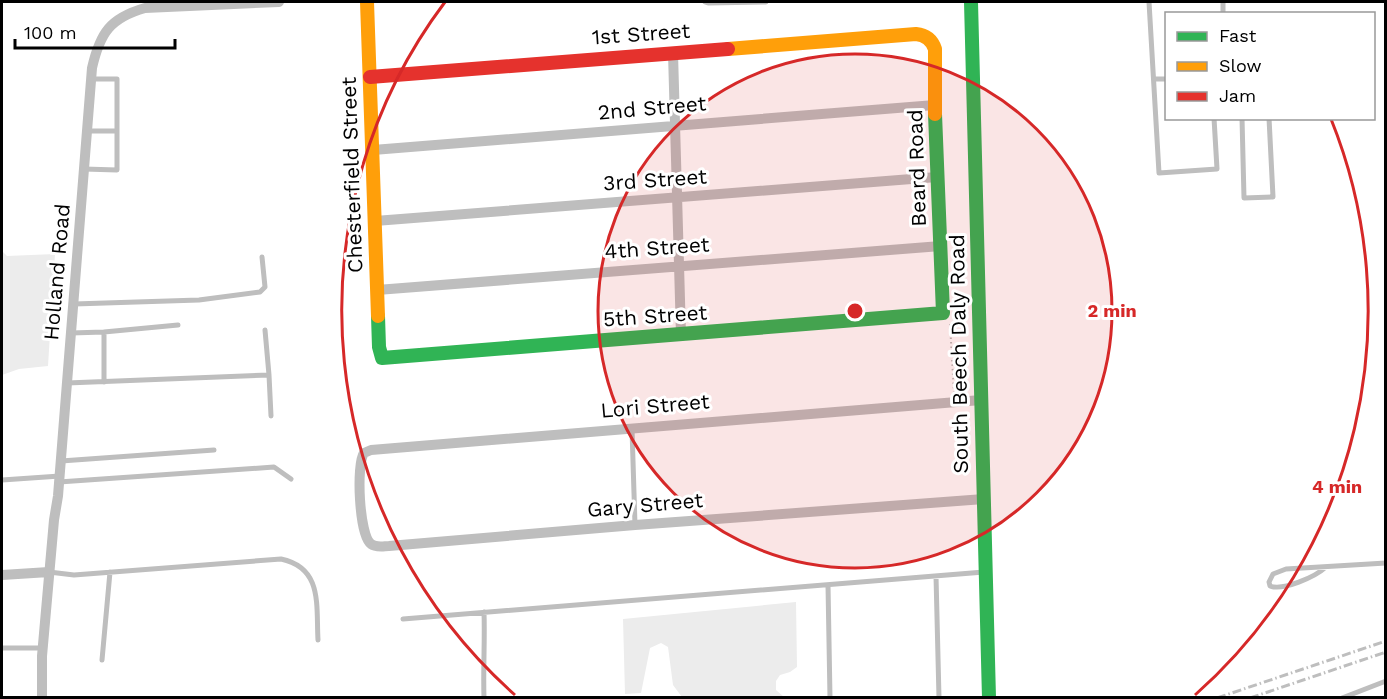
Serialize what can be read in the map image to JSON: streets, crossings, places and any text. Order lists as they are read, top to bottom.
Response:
{
  "streets": {
    "street": [
      "1st Street",
      "2nd Street",
      "Beard Road",
      "Chesterfield Street",
      "3rd Street",
      "4th Street",
      "Holland Road",
      "5th Street",
      "South Beech Daly Road",
      "Lori Street",
      "Gary Street"
    ]
  },
  "crossings": [
    ["1st Street", "Beard Road"],
    ["1st Street", "Chesterfield Street"],
    ["2nd Street", "Beard Road"],
    ["2nd Street", "Chesterfield Street"],
    ["Beard Road", "3rd Street"],
    ["Beard Road", "4th Street"],
    ["Beard Road", "5th Street"],
    ["Chesterfield Street", "3rd Street"],
    ["Chesterfield Street", "4th Street"],
    ["Chesterfield Street", "5th Street"],
    ["South Beech Daly Road", "Lori Street"],
    ["South Beech Daly Road", "Gary Street"],
    ["Lori Street", "Gary Street"]
  ],
  "legend": ["Fast", "Slow", "Jam"],
  "scale_bar": "100 m",
  "rings": ["2 min", "4 min"]
}
